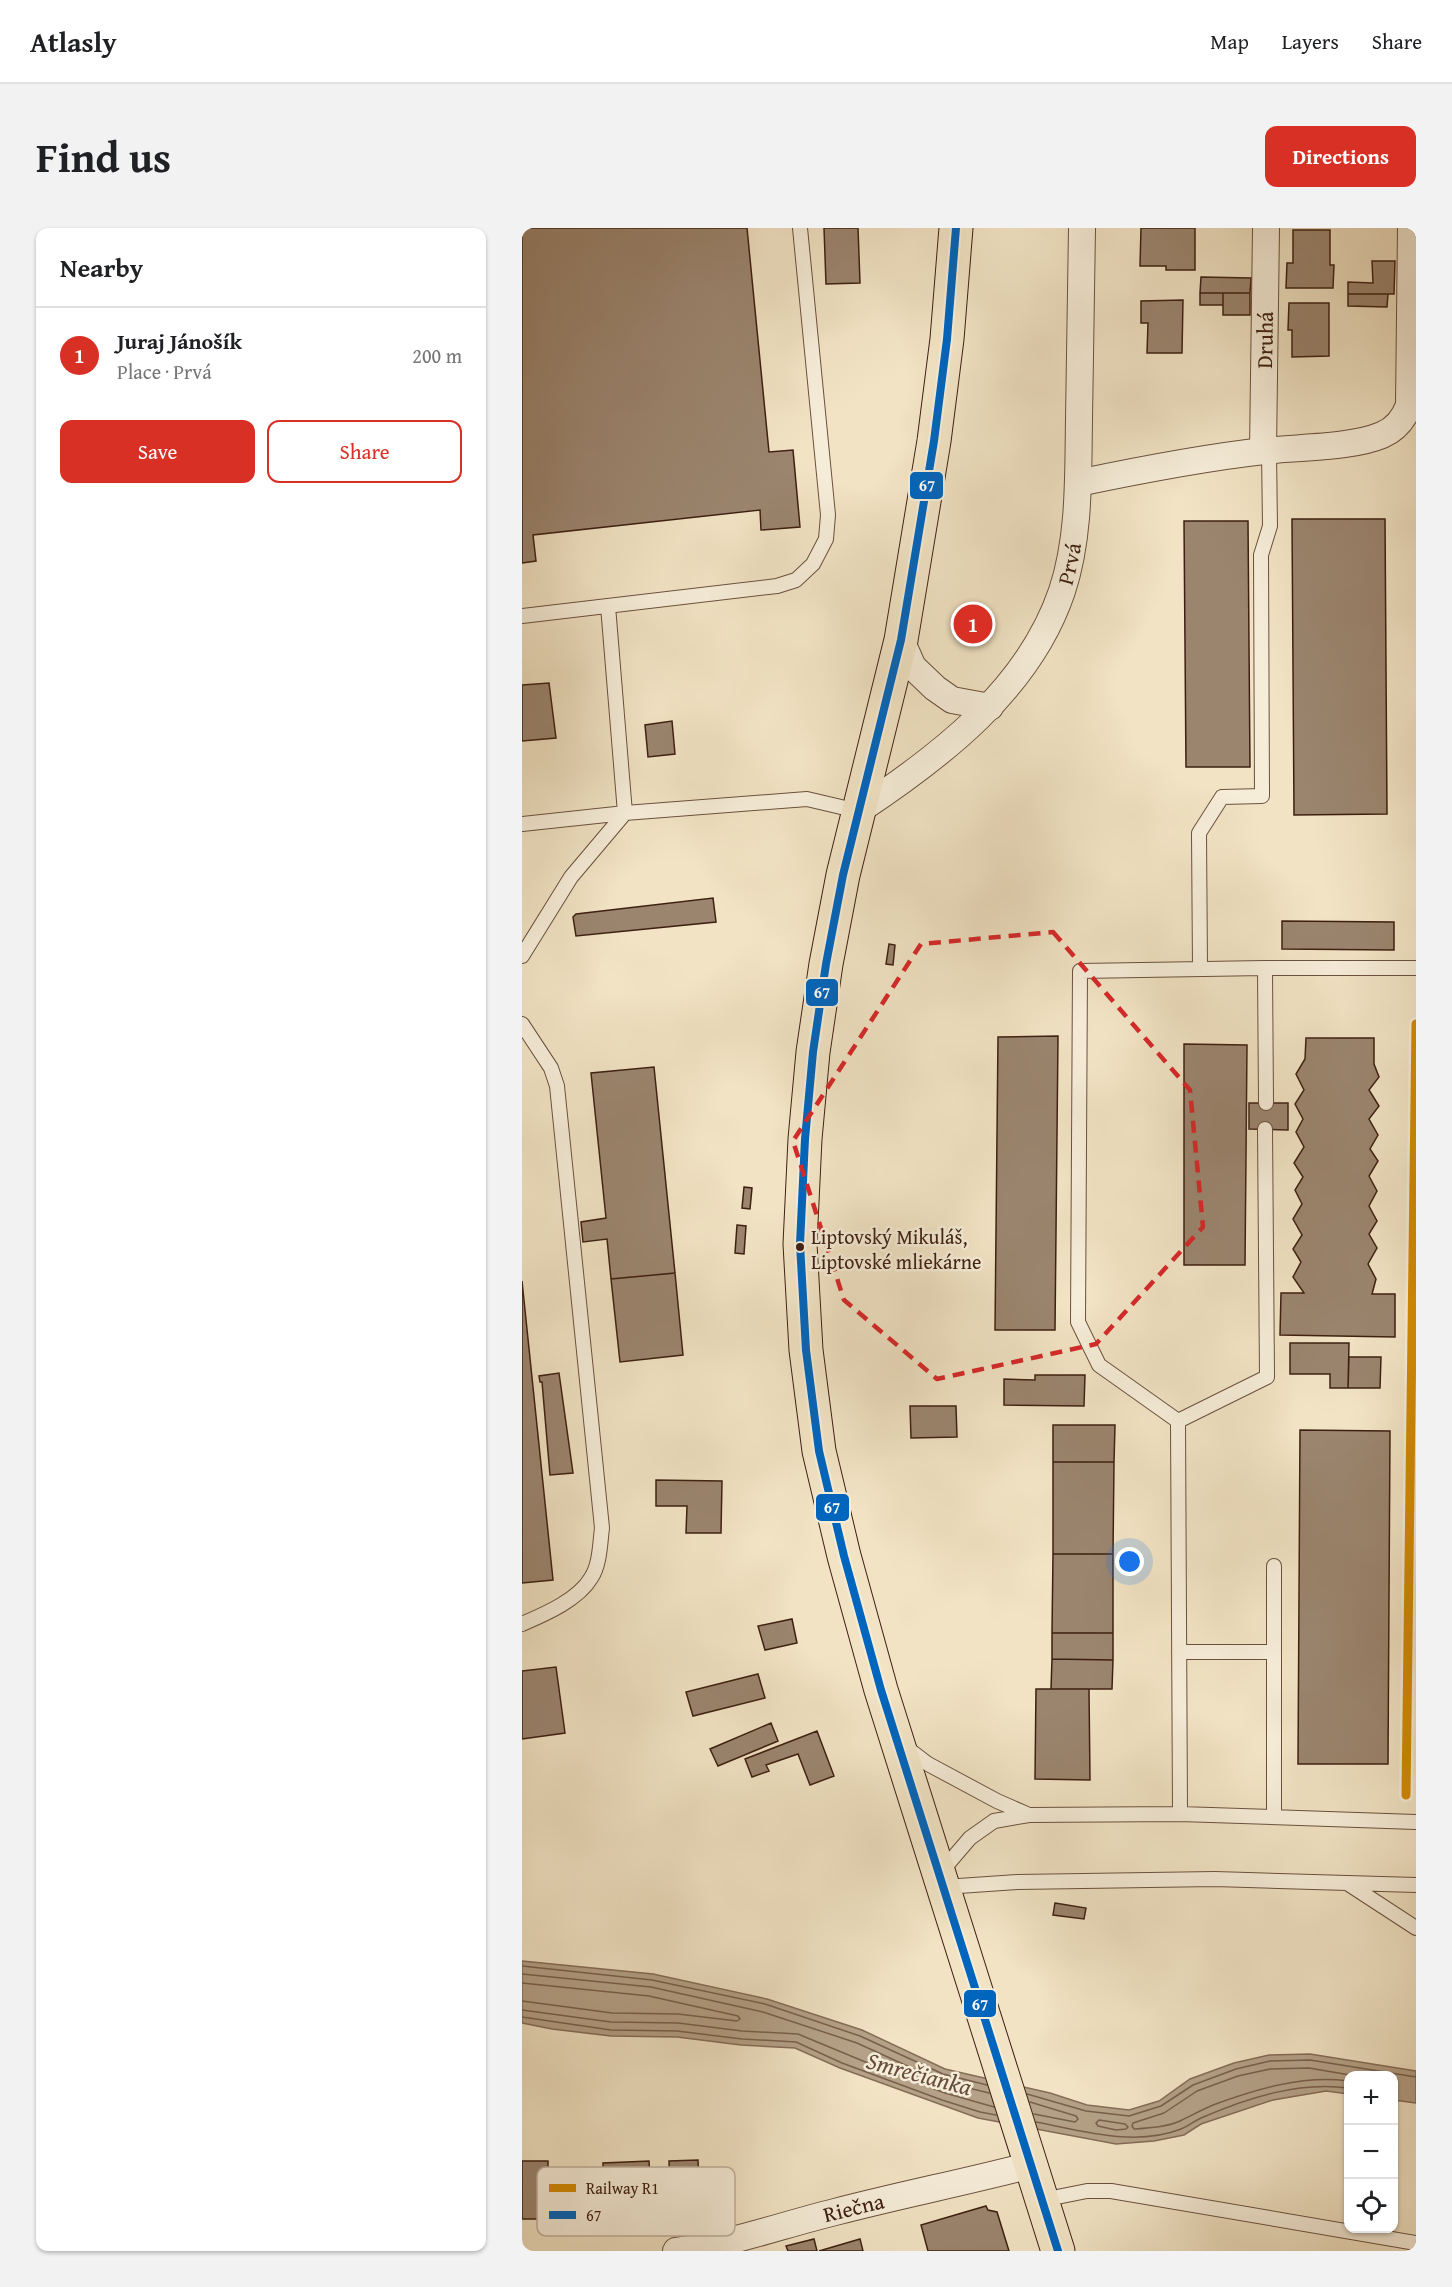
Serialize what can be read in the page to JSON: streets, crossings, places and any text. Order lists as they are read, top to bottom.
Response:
{
  "streets": {
    "street": ["Druhá", "Prvá", "Riečna"]
  },
  "water": ["Smrečianka"],
  "places": ["Liptovský Mikuláš, Liptovské mliekárne"],
  "lines": ["transit line 67", "rail line R1"],
  "legend": ["Railway R1", "67"],
  "page": {
    "header": "Atlasly",
    "nav": ["Map", "Layers", "Share"],
    "title": "Find us",
    "buttons": [
      "Directions",
      ["Save", "Share"]
    ],
    "heading": "Nearby",
    "list": [
      {
        "mark": "1",
        "name": "Juraj Jánošík",
        "note": "Place · Prvá",
        "value": "200 m"
      }
    ],
    "pins": "1",
    "map_buttons": ["+", "−"]
  }
}
